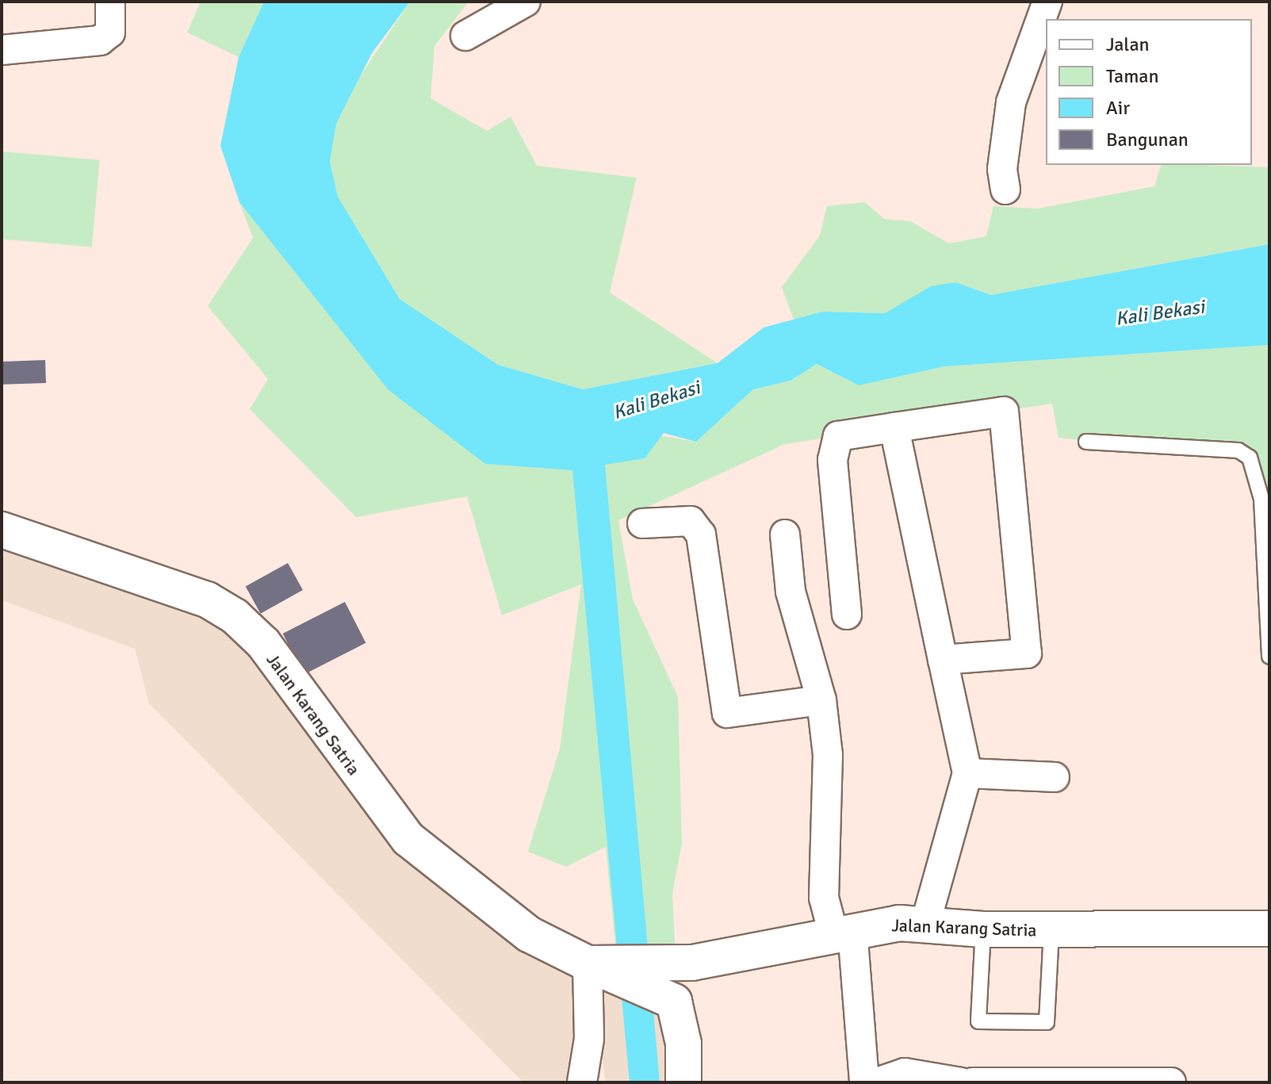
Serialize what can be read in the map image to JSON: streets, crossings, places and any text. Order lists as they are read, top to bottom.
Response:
{
  "streets": {
    "street": ["Jalan Karang Satria"]
  },
  "water": ["Kali Bekasi"],
  "legend": [
    "Jalan",
    "Taman",
    "Air",
    "Bangunan"
  ]
}
